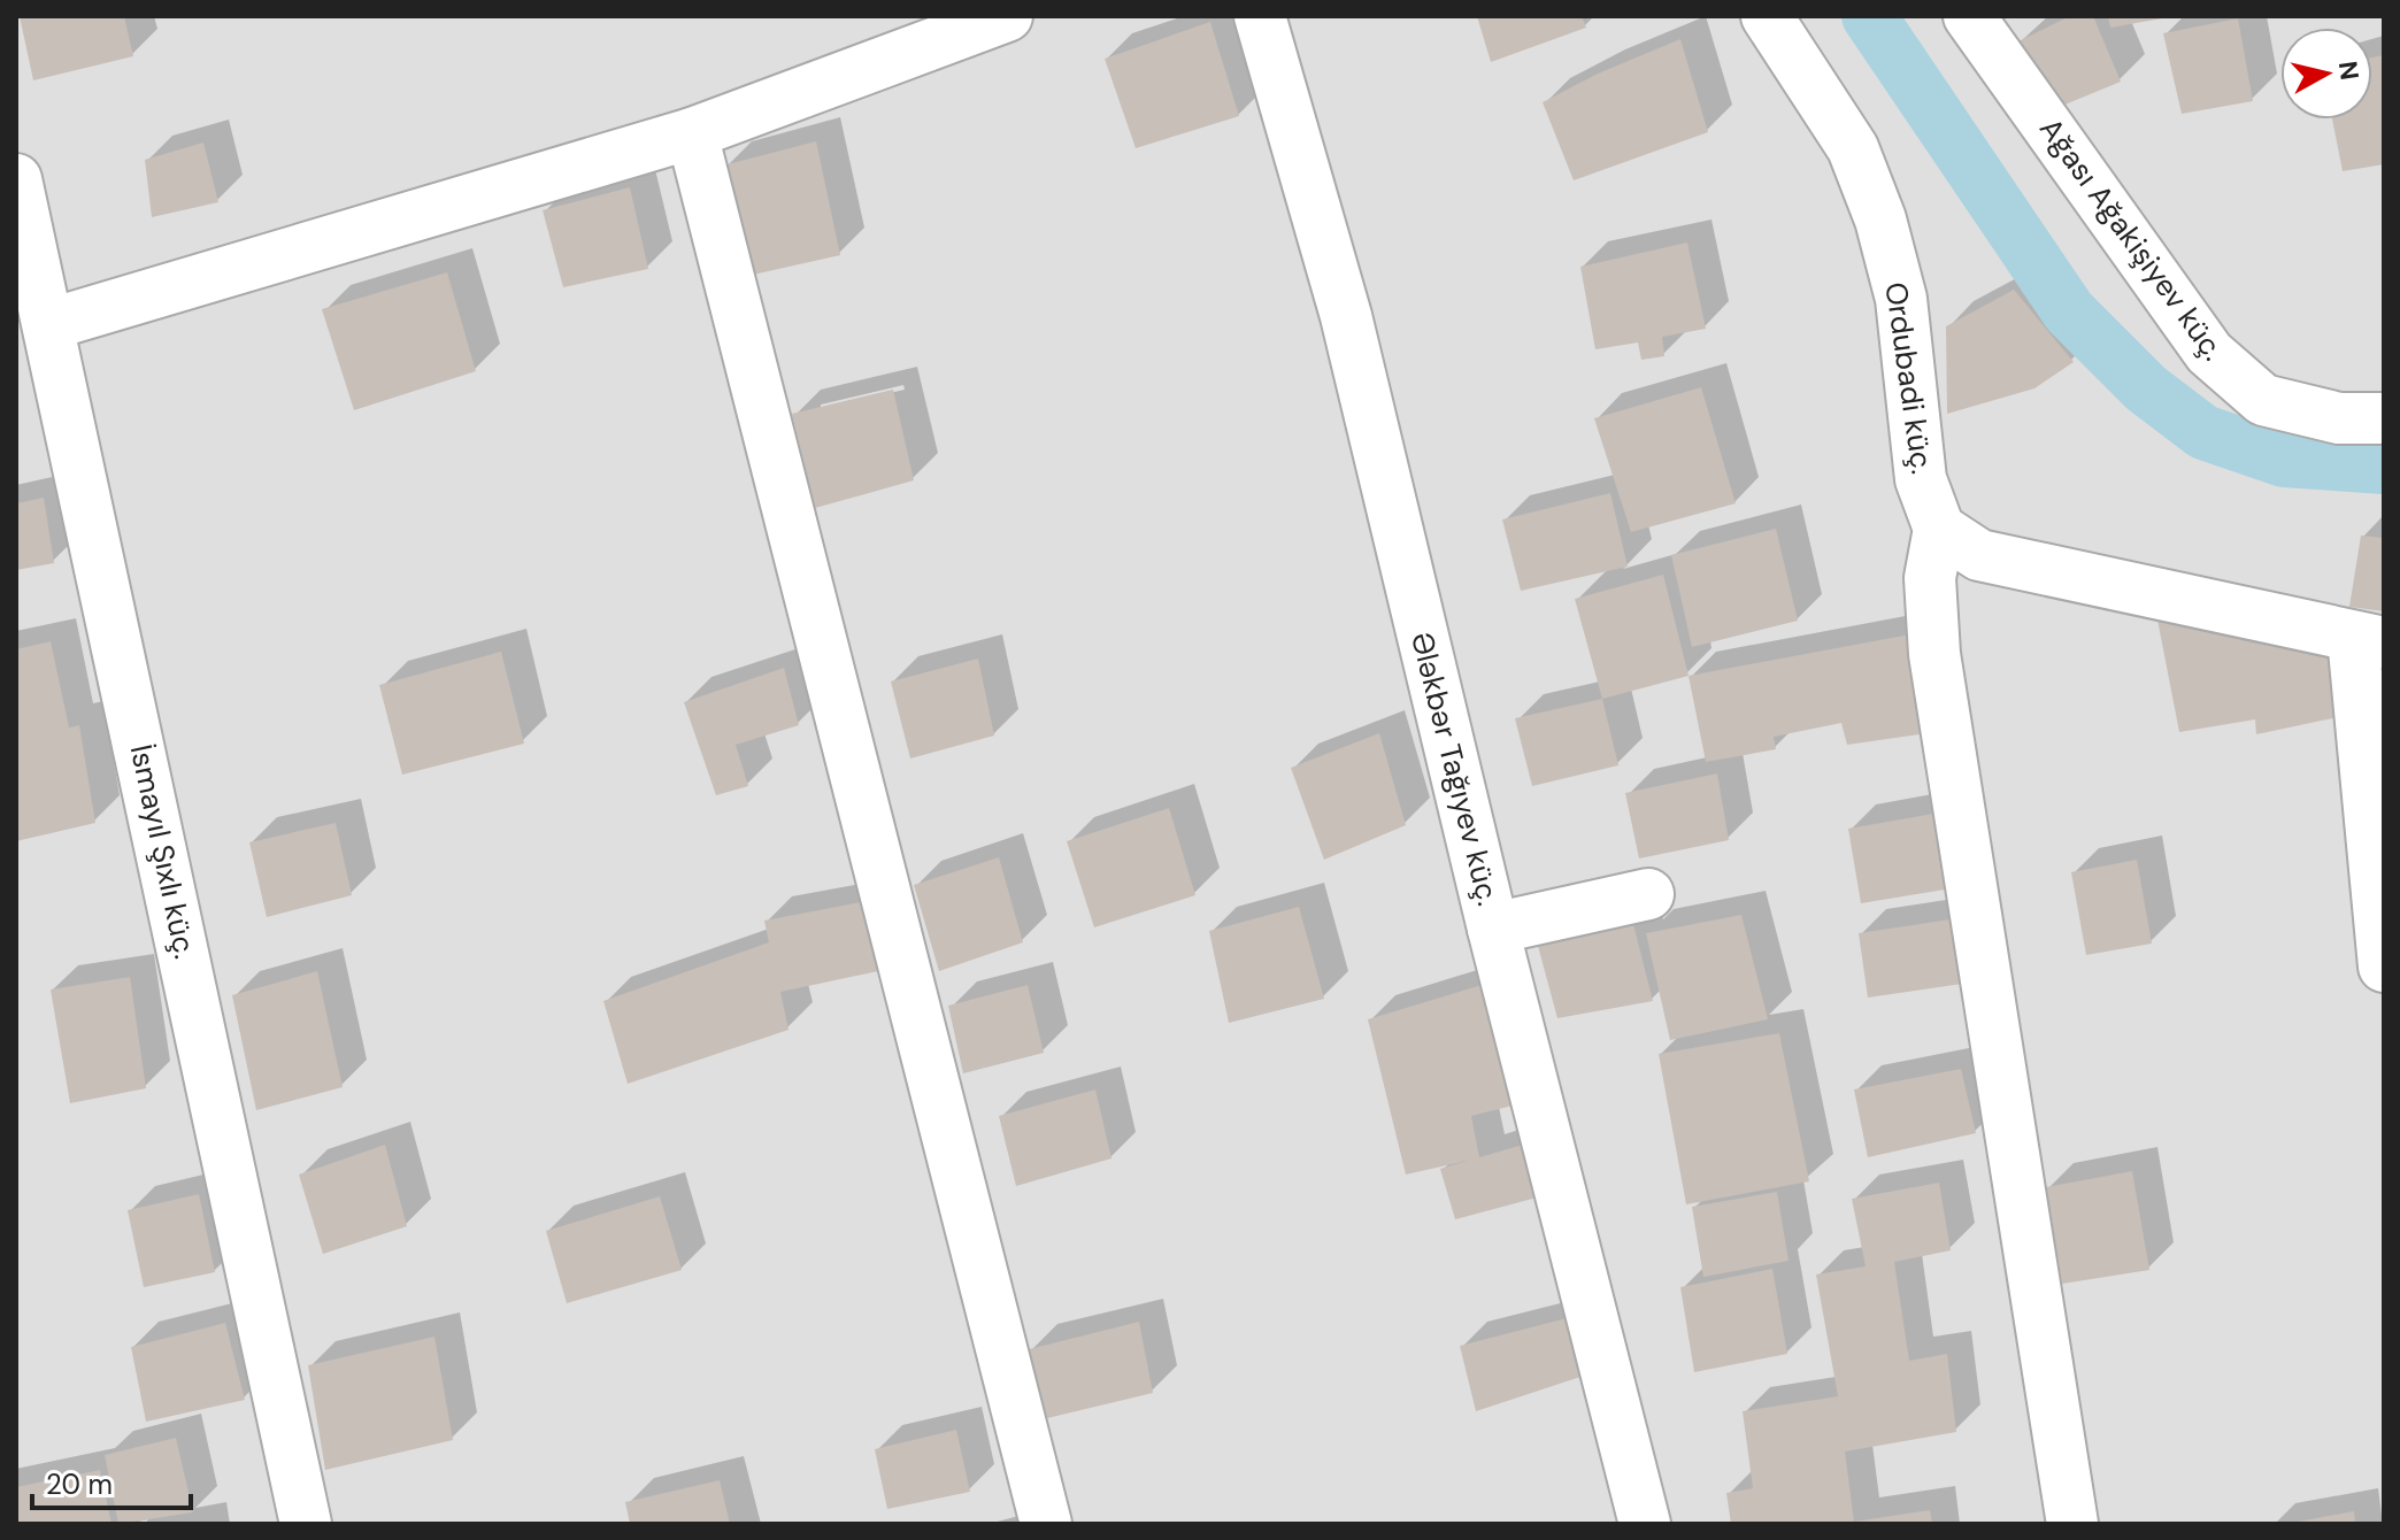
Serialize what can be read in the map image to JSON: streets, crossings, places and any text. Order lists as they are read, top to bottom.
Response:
{
  "streets": {
    "street": [
      "Ağası Ağakişiyev küç.",
      "Ordubadi küç.",
      "Ələkbər Tağıyev küç.",
      "İsmayıl Şıxlı küç."
    ]
  },
  "scale_bar": "20 m",
  "north": "right"
}
